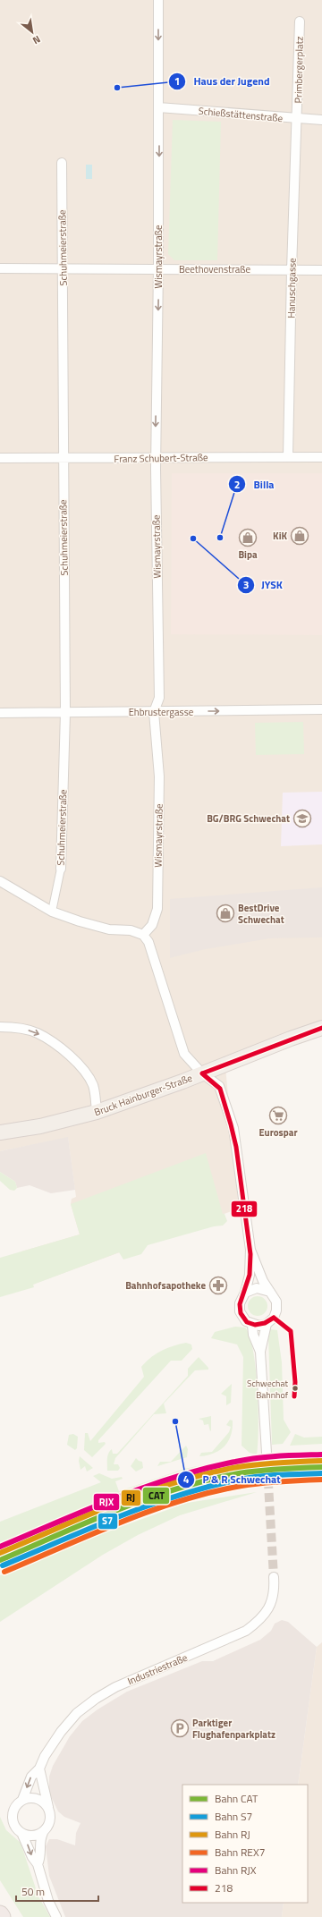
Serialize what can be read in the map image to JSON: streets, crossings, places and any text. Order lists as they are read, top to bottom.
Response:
{
  "streets": {
    "main road": ["Bruck Hainburger-Straße"],
    "street": [
      "Primbergerplatz",
      "Schießstättenstraße",
      "Schuhmeierstraße",
      "Wismayrstraße",
      "Beethovenstraße",
      "Hanuschgasse",
      "Franz Schubert-Straße",
      "Ehbrustergasse",
      "Industriestraße"
    ]
  },
  "crossings": [
    ["Primbergerplatz", "Schießstättenstraße"],
    ["Primbergerplatz", "Hanuschgasse"],
    ["Schießstättenstraße", "Wismayrstraße"],
    ["Schießstättenstraße", "Hanuschgasse"],
    ["Schuhmeierstraße", "Beethovenstraße"],
    ["Schuhmeierstraße", "Franz Schubert-Straße"],
    ["Schuhmeierstraße", "Ehbrustergasse"],
    ["Wismayrstraße", "Beethovenstraße"],
    ["Wismayrstraße", "Franz Schubert-Straße"],
    ["Wismayrstraße", "Ehbrustergasse"],
    ["Beethovenstraße", "Hanuschgasse"],
    ["Hanuschgasse", "Franz Schubert-Straße"]
  ],
  "one_way": ["Wismayrstraße", "Ehbrustergasse"],
  "places": {
    "other": [
      "Haus der Jugend",
      "Billa",
      "JYSK",
      "Schwechat Bahnhof",
      "P & R Schwechat"
    ],
    "shop": ["KiK", "Bipa", "BestDrive Schwechat"],
    "school or university": ["BG/BRG Schwechat"],
    "supermarket": ["Eurospar"],
    "pharmacy": ["Bahnhofsapotheke"],
    "parking": ["Parktiger Flughafenparkplatz"]
  },
  "lines": [
    "transit line 218",
    "rail line RJX",
    "rail line RJ",
    "rail line CAT",
    "rail line S7",
    "rail line REX7"
  ],
  "legend": [
    "Bahn CAT",
    "Bahn S7",
    "Bahn RJ",
    "Bahn REX7",
    "Bahn RJX",
    "218"
  ],
  "scale_bar": "50 m",
  "north": "bottom right"
}
